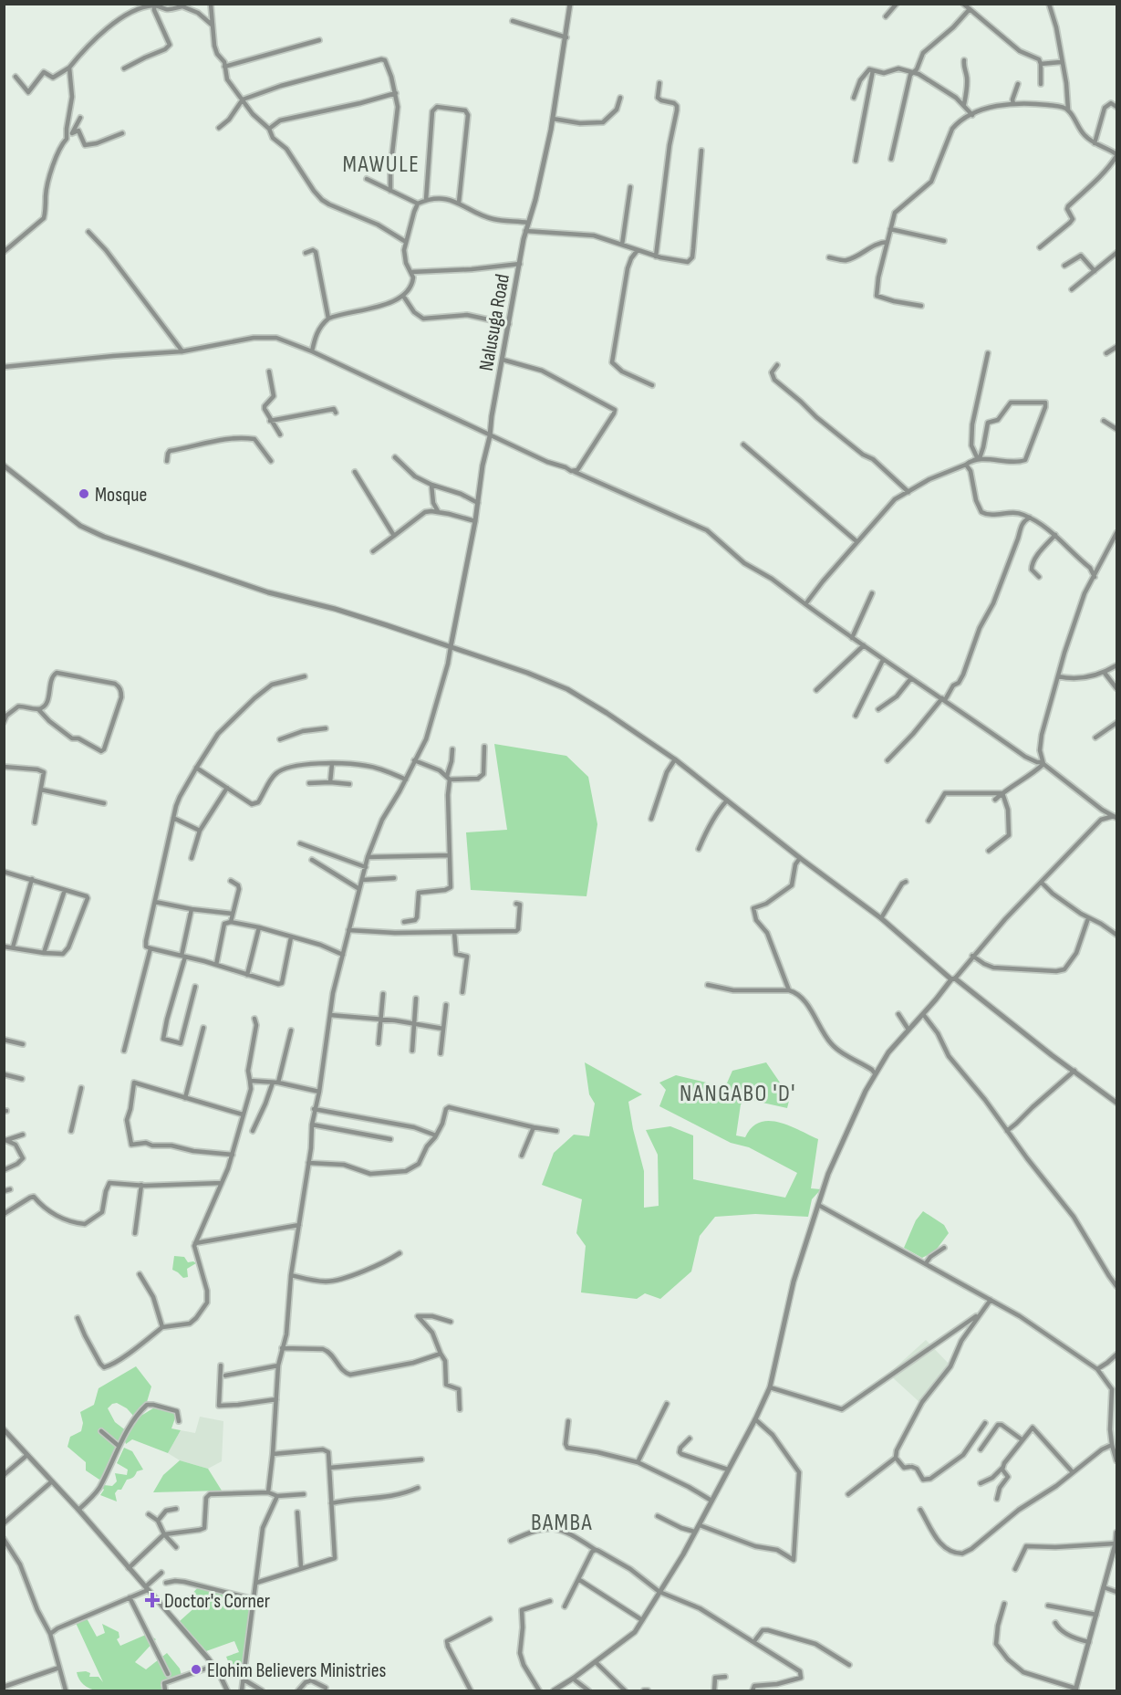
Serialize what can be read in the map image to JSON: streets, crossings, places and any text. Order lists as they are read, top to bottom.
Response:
{
  "streets": {
    "street": ["Nalusuga Road"]
  },
  "districts": ["MAWULE", "NANGABO 'D'", "BAMBA"],
  "places": {
    "other": ["Mosque", "Elohim Believers Ministries"],
    "health": ["Doctor's Corner"]
  }
}
